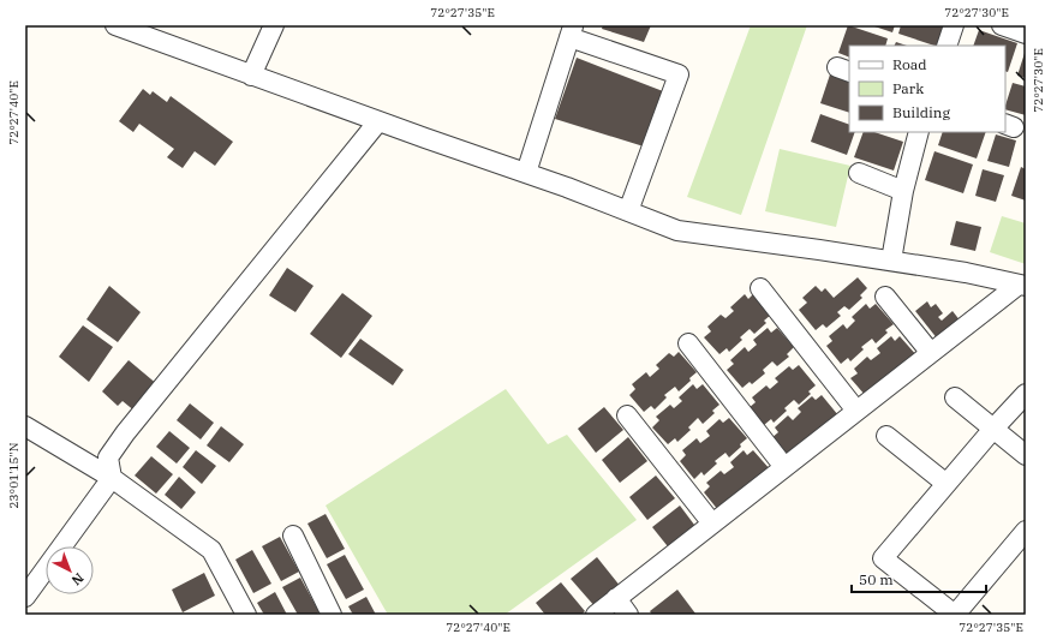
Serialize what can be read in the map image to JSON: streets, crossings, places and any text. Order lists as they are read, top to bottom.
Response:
{
  "legend": ["Road", "Park", "Building"],
  "scale_bar": "50 m",
  "north": "bottom right",
  "coordinates": [
    "72°27'35\"E",
    "72°27'30\"E",
    "72°27'40\"E",
    "23°01'15\"N"
  ]
}
